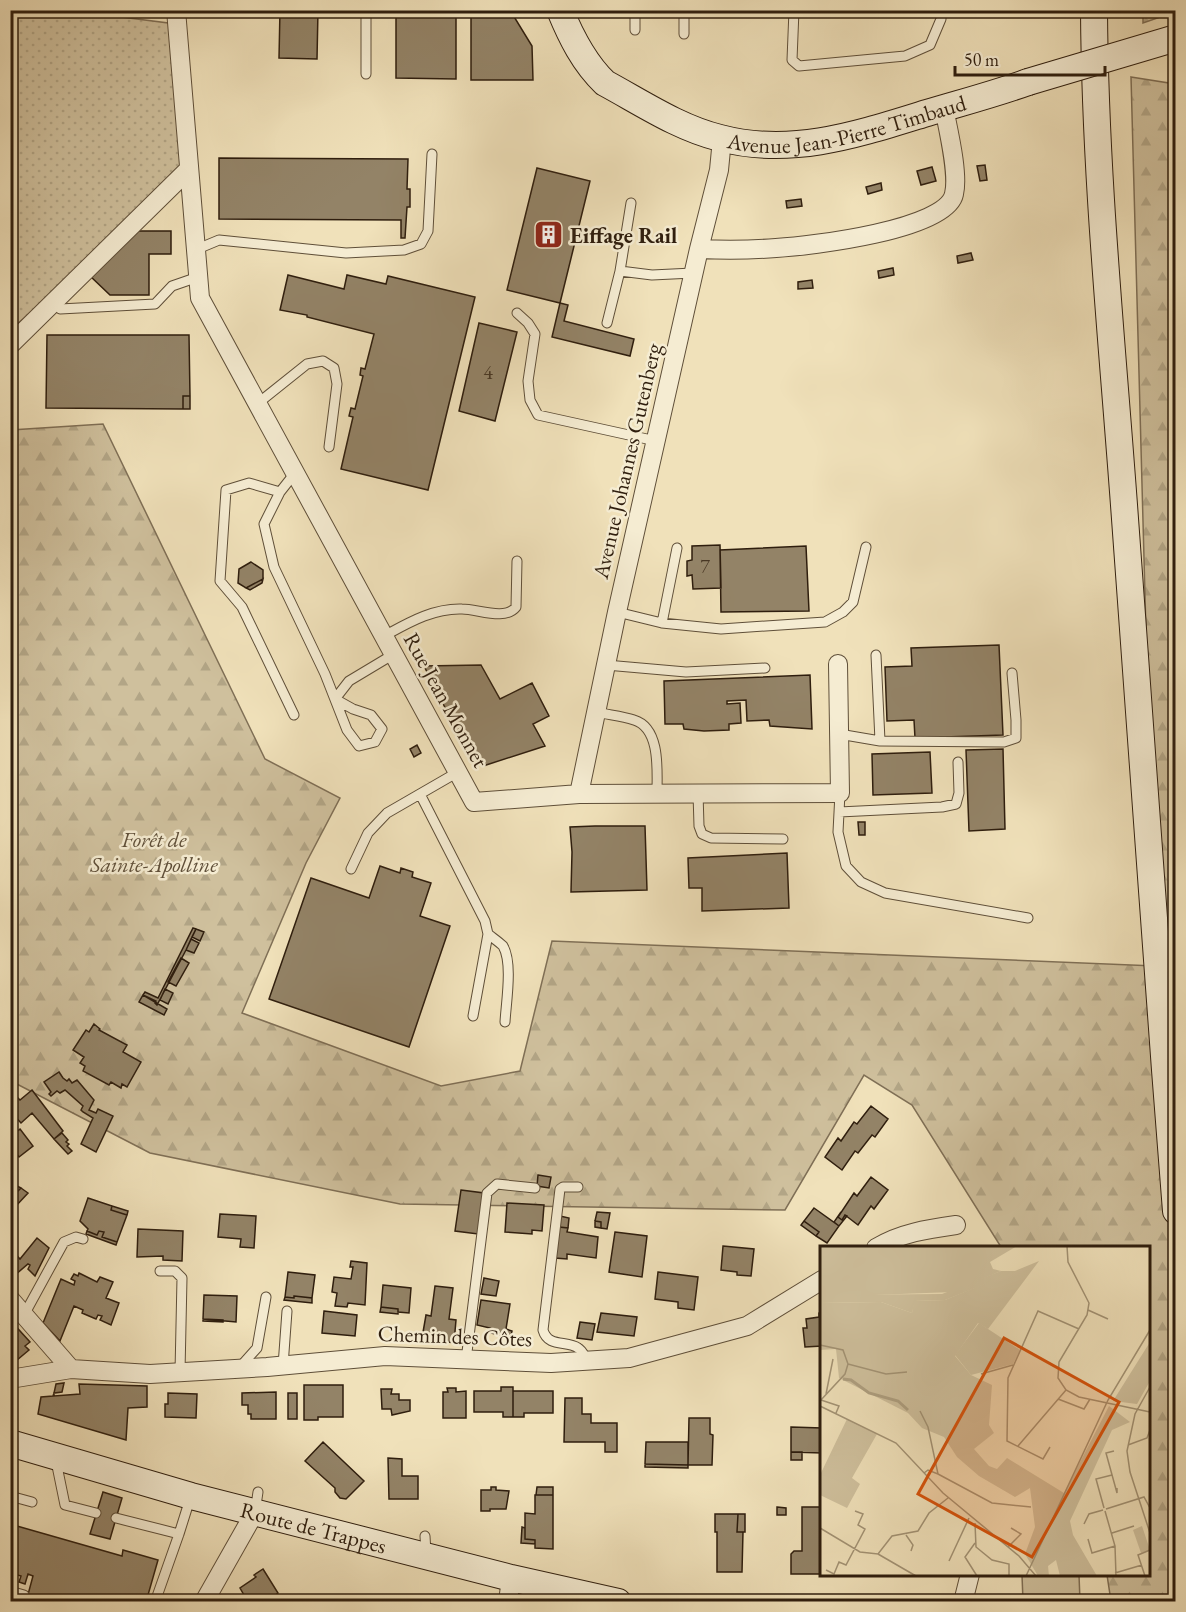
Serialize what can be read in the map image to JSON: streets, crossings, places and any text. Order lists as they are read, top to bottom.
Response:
{
  "streets": {
    "main road": ["Avenue Jean-Pierre Timbaud", "Route de Trappes"],
    "street": ["Avenue Johannes Gutenberg", "Rue Jean Monnet", "Chemin des Côtes"]
  },
  "crossings": [
    ["Avenue Jean-Pierre Timbaud", "Avenue Johannes Gutenberg"],
    ["Avenue Johannes Gutenberg", "Rue Jean Monnet"]
  ],
  "parks": ["Forêt de Sainte-Apolline"],
  "places": {
    "building": ["Eiffage Rail"]
  },
  "house_numbers": ["4", "7"],
  "scale_bar": "50 m"
}
